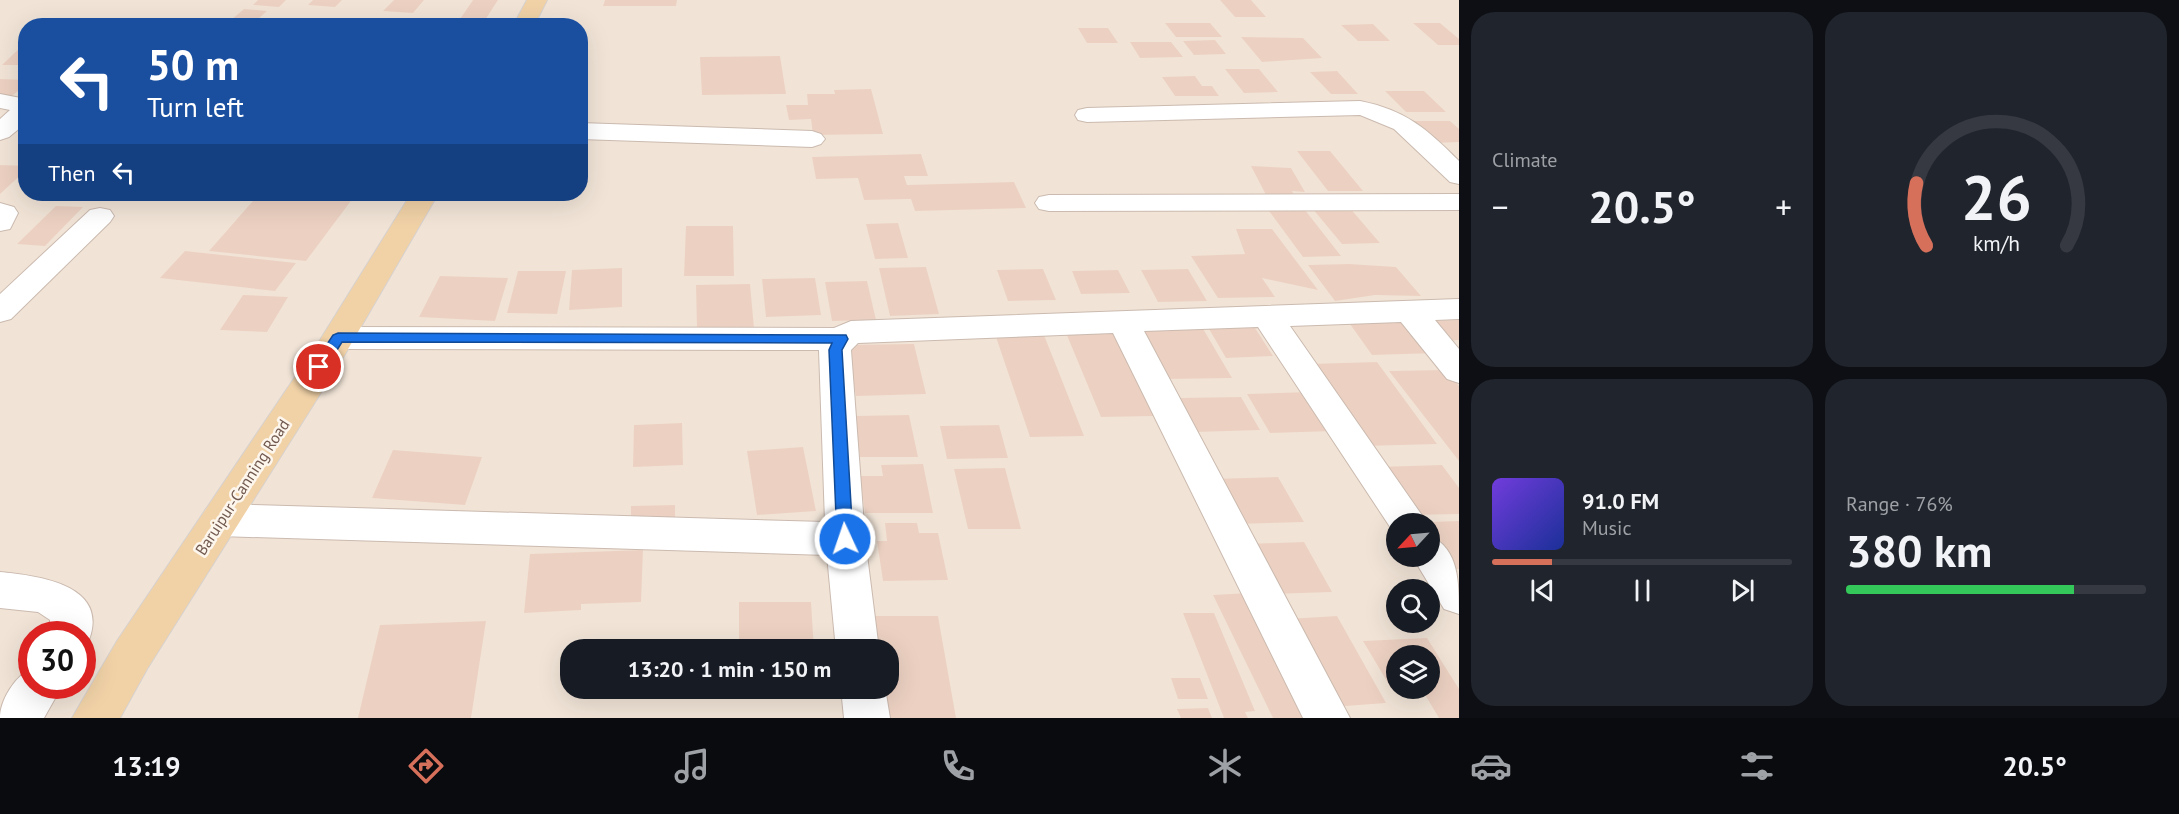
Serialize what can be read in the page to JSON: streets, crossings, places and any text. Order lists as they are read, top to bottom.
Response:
{
  "streets": {
    "main road": ["Baruipur-Canning Road"]
  },
  "north": "bottom left",
  "page": {
    "tile": [
      "Climate",
      ["Range · 76%", "380 km"]
    ],
    "turn": ["50 m", "Turn left"],
    "then": "Then",
    "heat": ["−", "20.5°", "+"],
    "song": ["91.0 FM", "Music"],
    "limit": "30",
    "trip": "13:20 · 1 min · 150 m",
    "tabs": ["13:19", "20.5°"],
    "gauge": ["26", "km/h"]
  }
}
